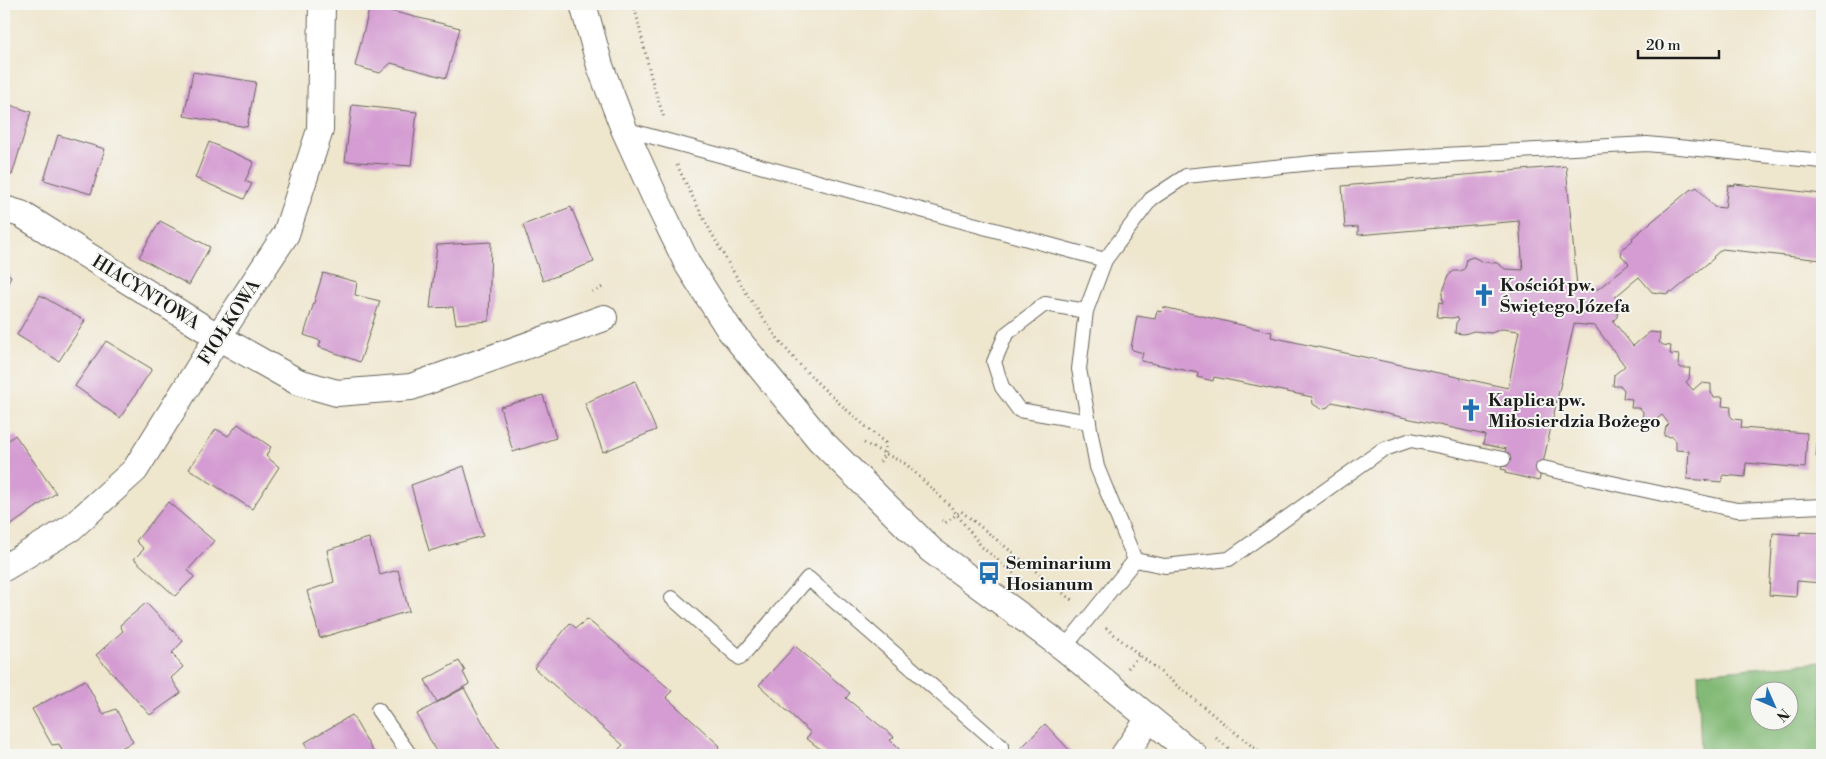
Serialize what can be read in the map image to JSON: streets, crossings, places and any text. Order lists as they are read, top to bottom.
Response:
{
  "streets": {
    "street": ["HIACYNTOWA", "FIOŁKOWA"]
  },
  "crossings": [
    ["HIACYNTOWA", "FIOŁKOWA"]
  ],
  "places": {
    "church": ["Kościół pw. Świętego Józefa", "Kaplica pw. Miłosierdzia Bożego"],
    "bus stop": ["Seminarium Hosianum"]
  },
  "scale_bar": "20 m",
  "north": "bottom right"
}
